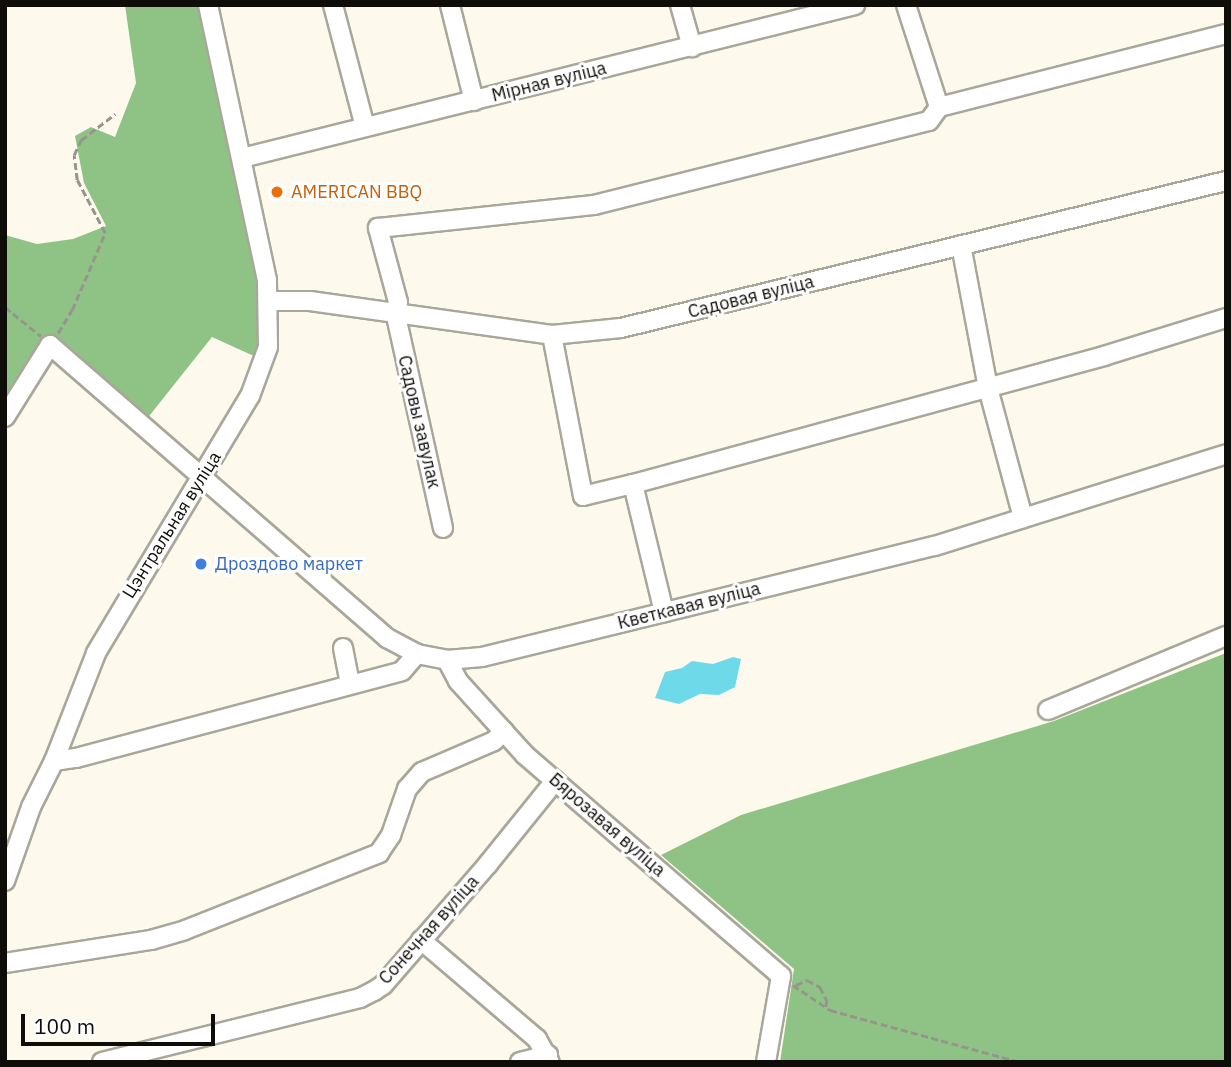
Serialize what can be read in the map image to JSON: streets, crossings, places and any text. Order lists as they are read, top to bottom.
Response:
{
  "streets": {
    "street": [
      "Мірная вуліца",
      "Садовая вуліца",
      "Садовы завулак",
      "Цэнтральная вуліца",
      "Кветкавая вуліца",
      "Бярозавая вуліца",
      "Сонечная вуліца"
    ]
  },
  "crossings": [
    ["Мірная вуліца", "Цэнтральная вуліца"],
    ["Садовая вуліца", "Садовы завулак"],
    ["Садовая вуліца", "Цэнтральная вуліца"],
    ["Цэнтральная вуліца", "Кветкавая вуліца"],
    ["Кветкавая вуліца", "Бярозавая вуліца"],
    ["Бярозавая вуліца", "Сонечная вуліца"]
  ],
  "places": ["AMERICAN BBQ", "Дроздово маркет"],
  "scale_bar": "100 m"
}
